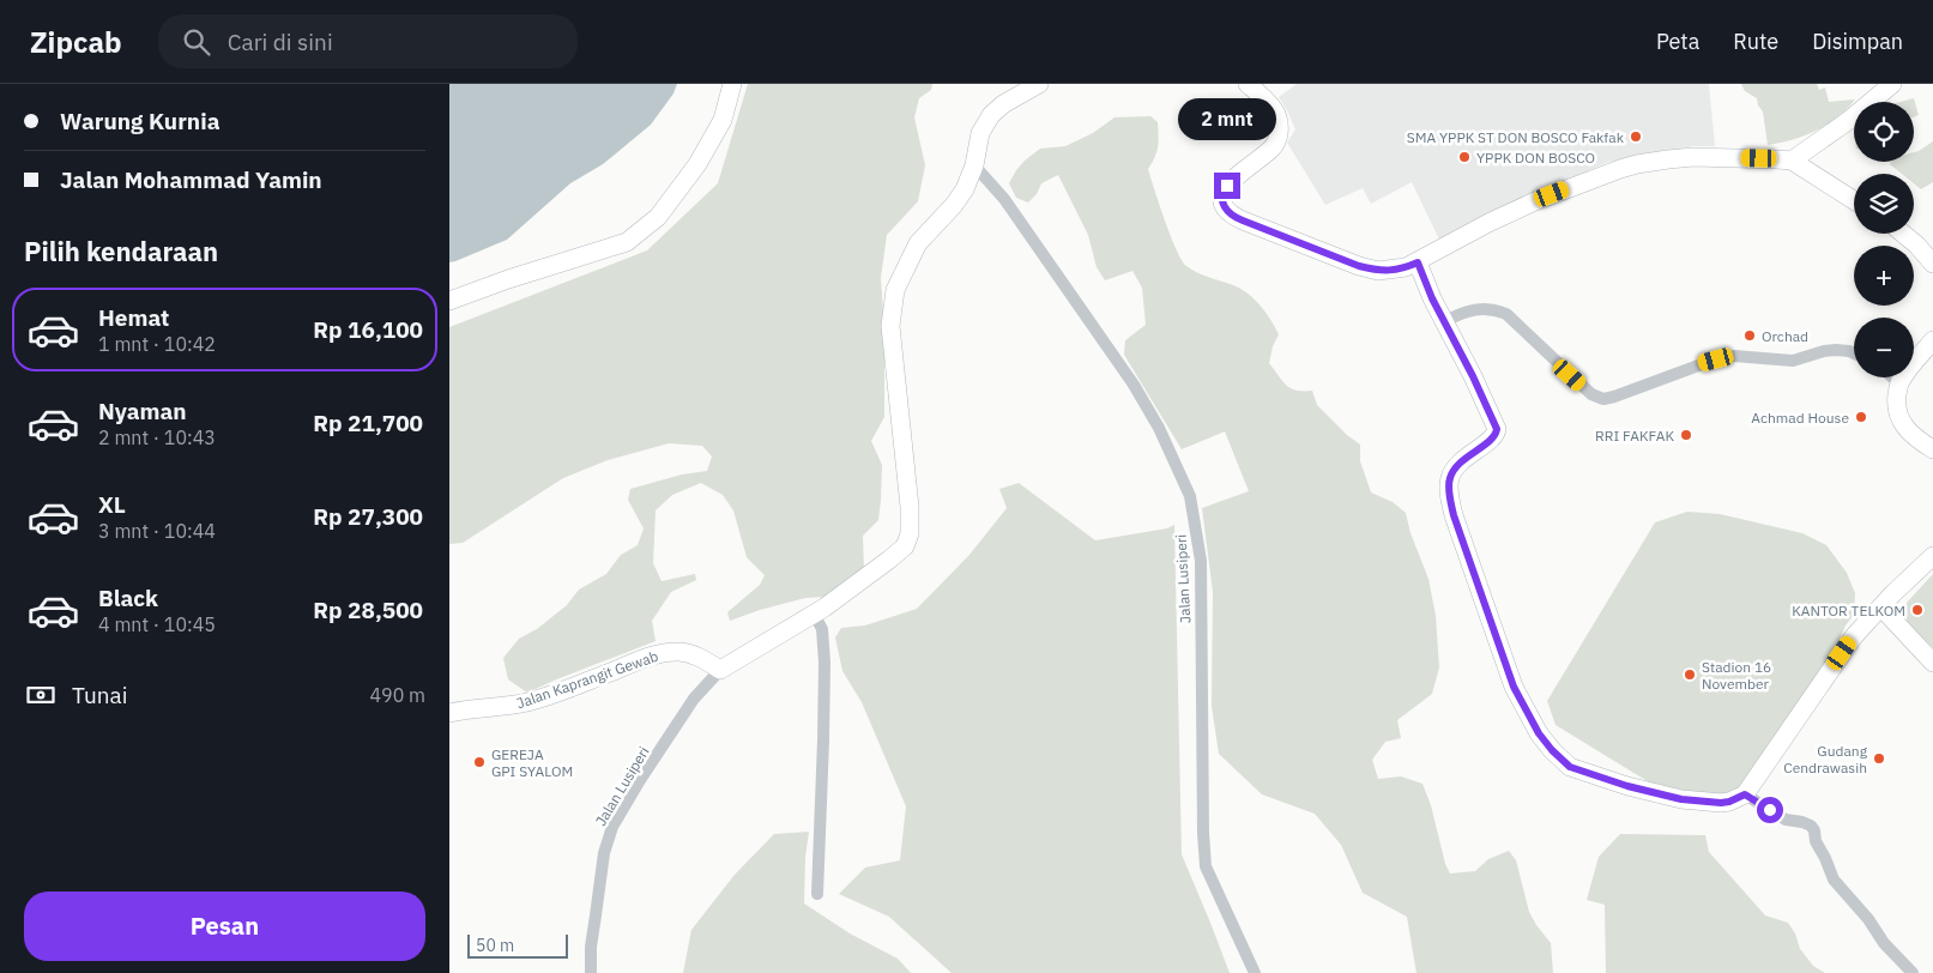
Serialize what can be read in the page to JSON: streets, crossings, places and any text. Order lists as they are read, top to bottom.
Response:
{
  "streets": {
    "main road": ["Jalan Kaprangit Gewab"],
    "street": ["Jalan Lusiperi"]
  },
  "crossings": [
    ["Jalan Lusiperi", "Jalan Kaprangit Gewab"]
  ],
  "places": [
    "SMA YPPK ST DON BOSCO Fakfak",
    "YPPK DON BOSCO",
    "Orchad",
    "Achmad House",
    "RRI FAKFAK",
    "KANTOR TELKOM",
    "Stadion 16 November",
    "Gudang Cendrawasih",
    "GEREJA GPI SYALOM"
  ],
  "scale_bar": "50 m",
  "page": {
    "header": "Zipcab",
    "search": "Cari di sini",
    "nav": ["Peta", "Rute", "Disimpan"],
    "banner": ["Warung Kurnia", "Jalan Mohammad Yamin"],
    "bubble": "2 mnt",
    "map_buttons": ["+", "−"],
    "heading": "Pilih kendaraan",
    "list": [
      {
        "name": "Hemat",
        "note": "1 mnt · 10:42",
        "value": "Rp 16,100"
      },
      {
        "name": "Nyaman",
        "note": "2 mnt · 10:43",
        "value": "Rp 21,700"
      },
      {
        "name": "XL",
        "note": "3 mnt · 10:44",
        "value": "Rp 27,300"
      },
      {
        "name": "Black",
        "note": "4 mnt · 10:45",
        "value": "Rp 28,500"
      }
    ],
    "pay": ["Tunai", "490 m"],
    "buttons": "Pesan",
    "scale": "50 m"
  }
}
